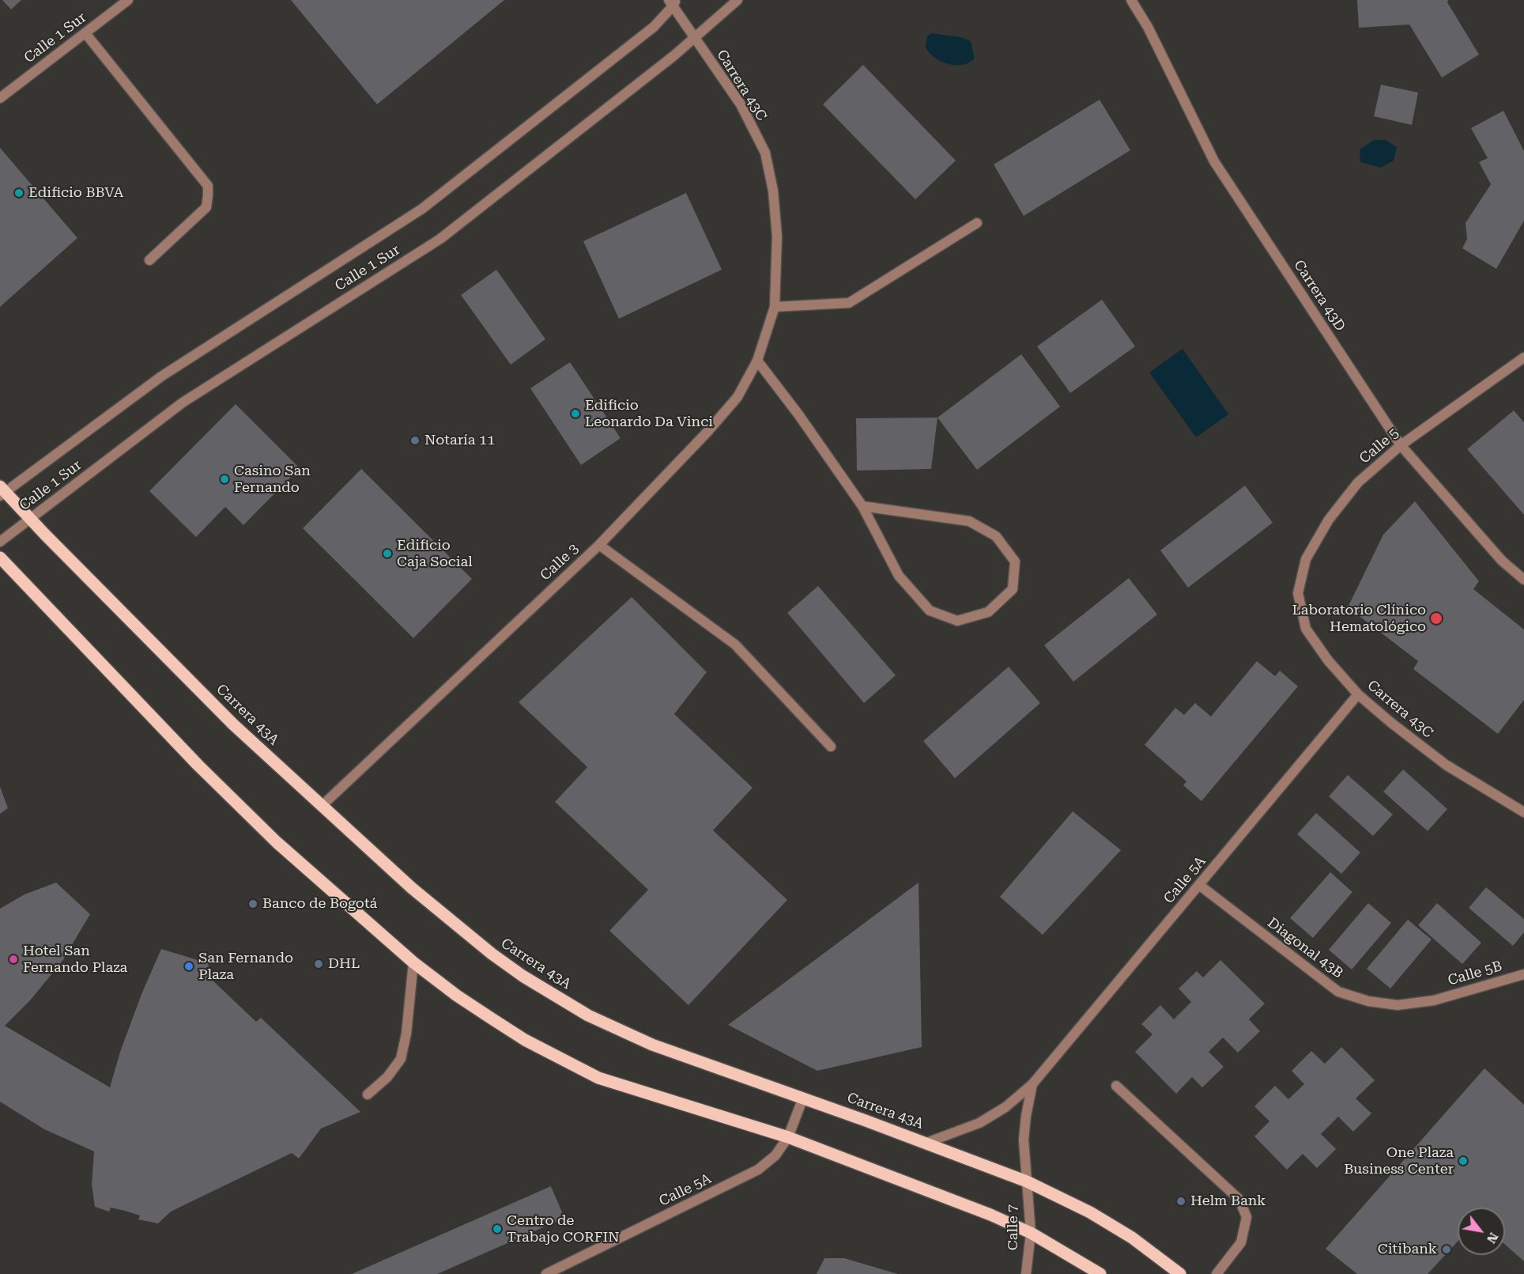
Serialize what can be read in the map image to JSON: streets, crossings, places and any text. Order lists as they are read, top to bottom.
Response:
{
  "streets": {
    "main road": ["Carrera 43A"],
    "street": [
      "Calle 1 Sur",
      "Carrera 43C",
      "Carrera 43D",
      "Calle 5",
      "Calle 3",
      "Calle 5A",
      "Diagonal 43B",
      "Calle 5B",
      "Calle 7"
    ]
  },
  "crossings": [
    ["Calle 1 Sur", "Carrera 43C"],
    ["Calle 1 Sur", "Carrera 43A"],
    ["Carrera 43C", "Calle 5"],
    ["Carrera 43C", "Calle 3"],
    ["Carrera 43C", "Calle 5A"],
    ["Carrera 43D", "Calle 5"],
    ["Calle 3", "Carrera 43A"],
    ["Carrera 43A", "Calle 5A"],
    ["Carrera 43A", "Calle 7"],
    ["Calle 5A", "Diagonal 43B"],
    ["Calle 5A", "Calle 7"],
    ["Diagonal 43B", "Calle 5B"]
  ],
  "places": [
    "Edificio BBVA",
    "Edificio Leonardo Da Vinci",
    "Notaría 11",
    "Casino San Fernando",
    "Edificio Caja Social",
    "Laboratorio Clínico Hematológico",
    "Banco de Bogotá",
    "Hotel San Fernando Plaza",
    "DHL",
    "San Fernando Plaza",
    "One Plaza Business Center",
    "Helm Bank",
    "Centro de Trabajo CORFIN",
    "Citibank"
  ],
  "north": "bottom right"
}
